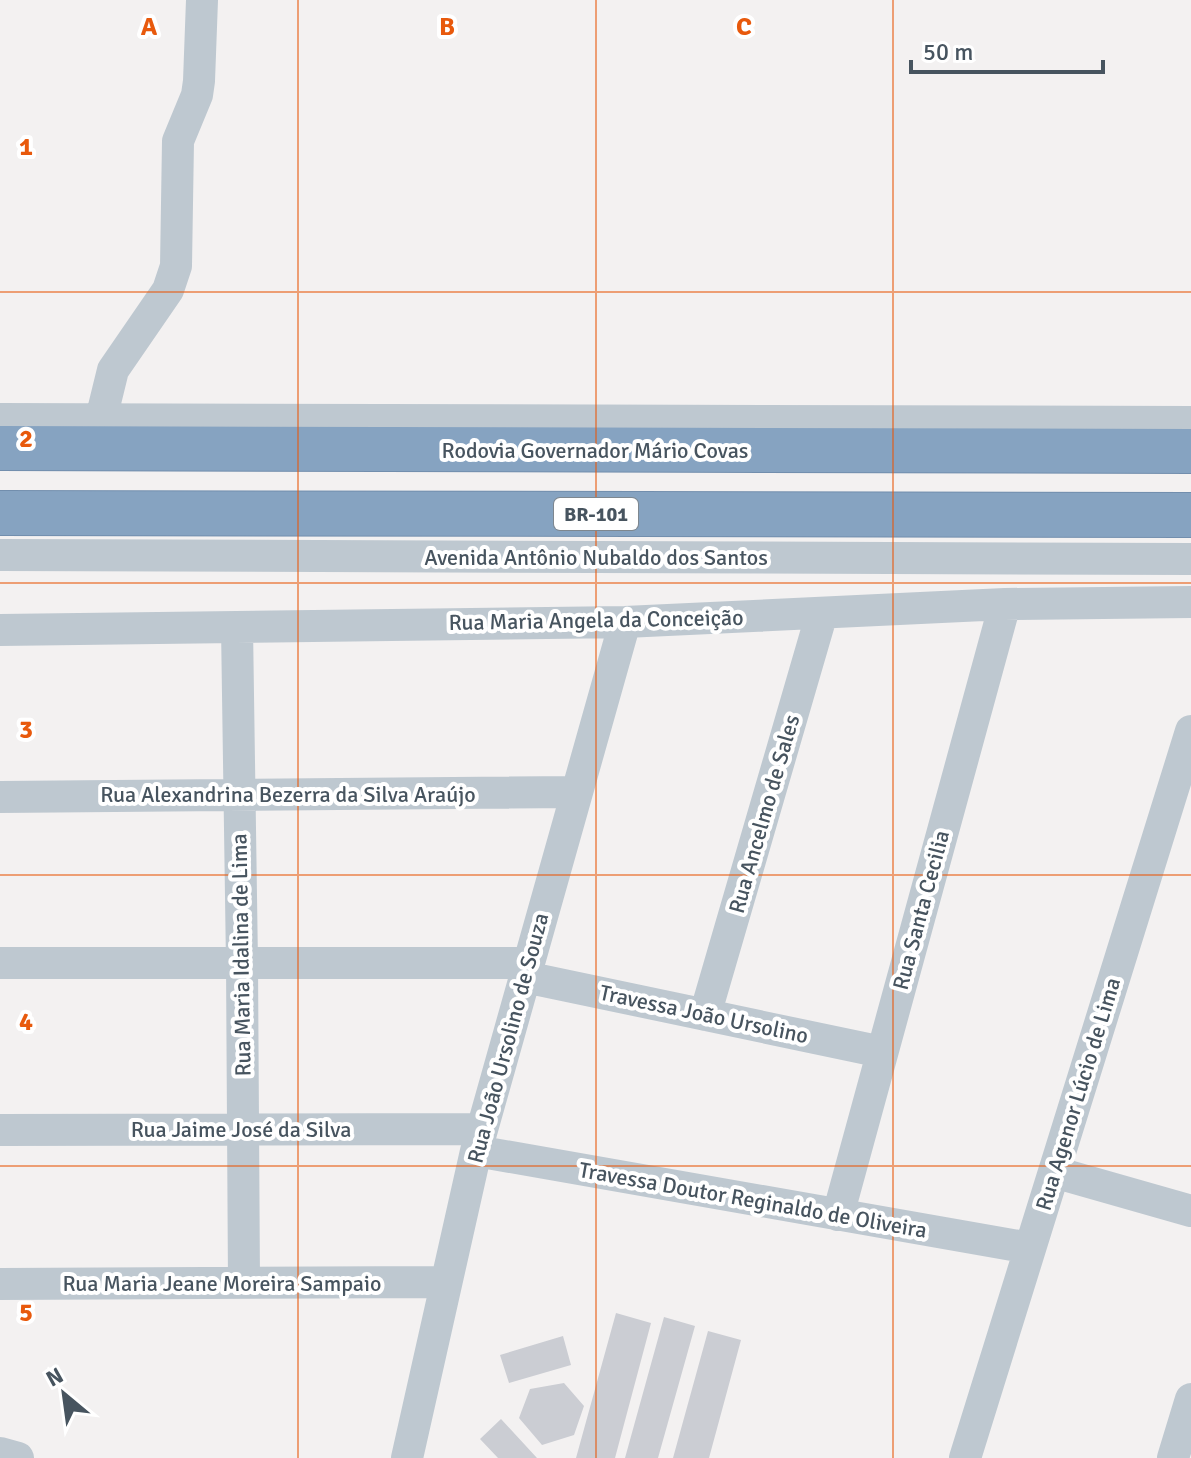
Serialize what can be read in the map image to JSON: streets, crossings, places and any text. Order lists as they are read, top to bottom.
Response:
{
  "streets": {
    "highway": ["Rodovia Governador Mário Covas", "BR-101"],
    "street": [
      "Avenida Antônio Nubaldo dos Santos",
      "Rua Maria Angela da Conceição",
      "Rua Alexandrina Bezerra da Silva Araújo",
      "Rua Ancelmo de Sales",
      "Rua Santa Cecilia",
      "Rua Maria Idalina de Lima",
      "Travessa João Ursolino",
      "Rua João Ursolino de Souza",
      "Rua Agenor Lúcio de Lima",
      "Rua Jaime José da Silva",
      "Travessa Doutor Reginaldo de Oliveira",
      "Rua Maria Jeane Moreira Sampaio"
    ]
  },
  "crossings": [
    ["Rua Maria Angela da Conceição", "Rua Ancelmo de Sales"],
    ["Rua Maria Angela da Conceição", "Rua Santa Cecilia"],
    ["Rua Maria Angela da Conceição", "Rua Maria Idalina de Lima"],
    ["Rua Maria Angela da Conceição", "Rua João Ursolino de Souza"],
    ["Rua Alexandrina Bezerra da Silva Araújo", "Rua Maria Idalina de Lima"],
    ["Rua Alexandrina Bezerra da Silva Araújo", "Rua João Ursolino de Souza"],
    ["Rua Ancelmo de Sales", "Travessa João Ursolino"],
    ["Rua Santa Cecilia", "Travessa João Ursolino"],
    ["Rua Santa Cecilia", "Travessa Doutor Reginaldo de Oliveira"],
    ["Rua Maria Idalina de Lima", "Travessa João Ursolino"],
    ["Rua Maria Idalina de Lima", "Rua Jaime José da Silva"],
    ["Rua Maria Idalina de Lima", "Rua Maria Jeane Moreira Sampaio"],
    ["Travessa João Ursolino", "Rua João Ursolino de Souza"],
    ["Rua João Ursolino de Souza", "Rua Jaime José da Silva"],
    ["Rua João Ursolino de Souza", "Travessa Doutor Reginaldo de Oliveira"],
    ["Rua João Ursolino de Souza", "Rua Maria Jeane Moreira Sampaio"],
    ["Rua Agenor Lúcio de Lima", "Travessa Doutor Reginaldo de Oliveira"],
    ["Rua Jaime José da Silva", "Travessa Doutor Reginaldo de Oliveira"]
  ],
  "scale_bar": "50 m",
  "north": "top left",
  "grid": {
    "columns": ["A", "B", "C"],
    "rows": [
      "1",
      "2",
      "3",
      "4",
      "5"
    ]
  }
}
